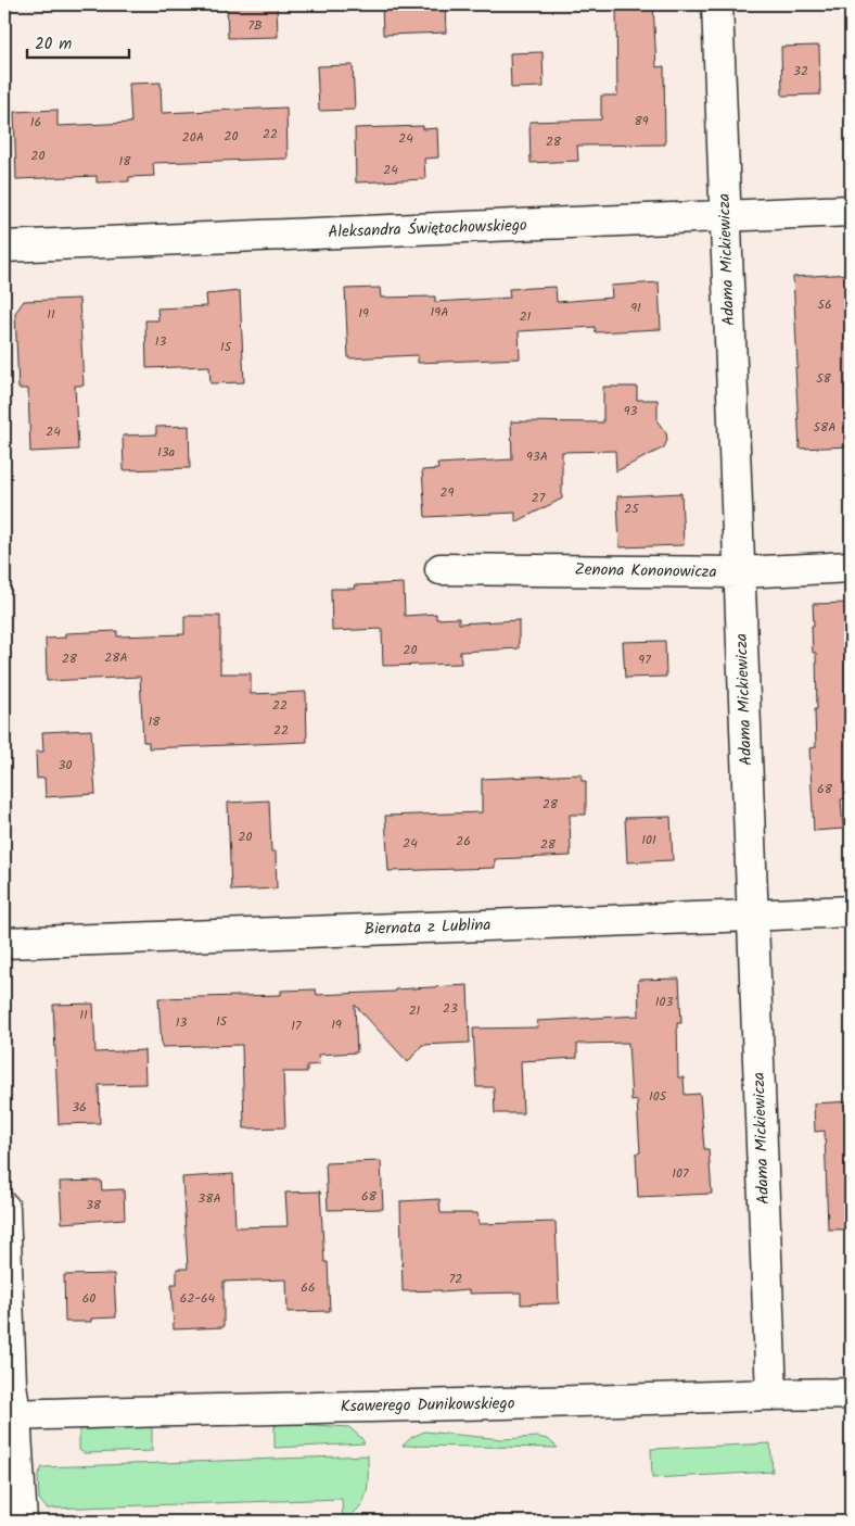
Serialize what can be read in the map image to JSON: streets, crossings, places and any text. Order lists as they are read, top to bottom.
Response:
{
  "streets": {
    "street": [
      "Aleksandra Świętochowskiego",
      "Adama Mickiewicza",
      "Zenona Kononowicza",
      "Biernata z Lublina",
      "Ksawerego Dunikowskiego"
    ]
  },
  "crossings": [
    ["Aleksandra Świętochowskiego", "Adama Mickiewicza"],
    ["Adama Mickiewicza", "Zenona Kononowicza"],
    ["Adama Mickiewicza", "Biernata z Lublina"],
    ["Adama Mickiewicza", "Ksawerego Dunikowskiego"]
  ],
  "house_numbers": [
    "7B",
    "32",
    "89",
    "16",
    "22",
    "20",
    "20A",
    "24",
    "28",
    "20",
    "18",
    "24",
    "56",
    "91",
    "19A",
    "19",
    "11",
    "21",
    "13",
    "15",
    "58",
    "93",
    "58A",
    "24",
    "13a",
    "93A",
    "29",
    "27",
    "25",
    "20",
    "28A",
    "28",
    "97",
    "22",
    "18",
    "22",
    "30",
    "68",
    "28",
    "20",
    "101",
    "26",
    "24",
    "28",
    "103",
    "23",
    "21",
    "11",
    "15",
    "13",
    "19",
    "17",
    "105",
    "36",
    "107",
    "68",
    "38A",
    "38",
    "72",
    "66",
    "60",
    "62-64"
  ],
  "scale_bar": "20 m"
}
